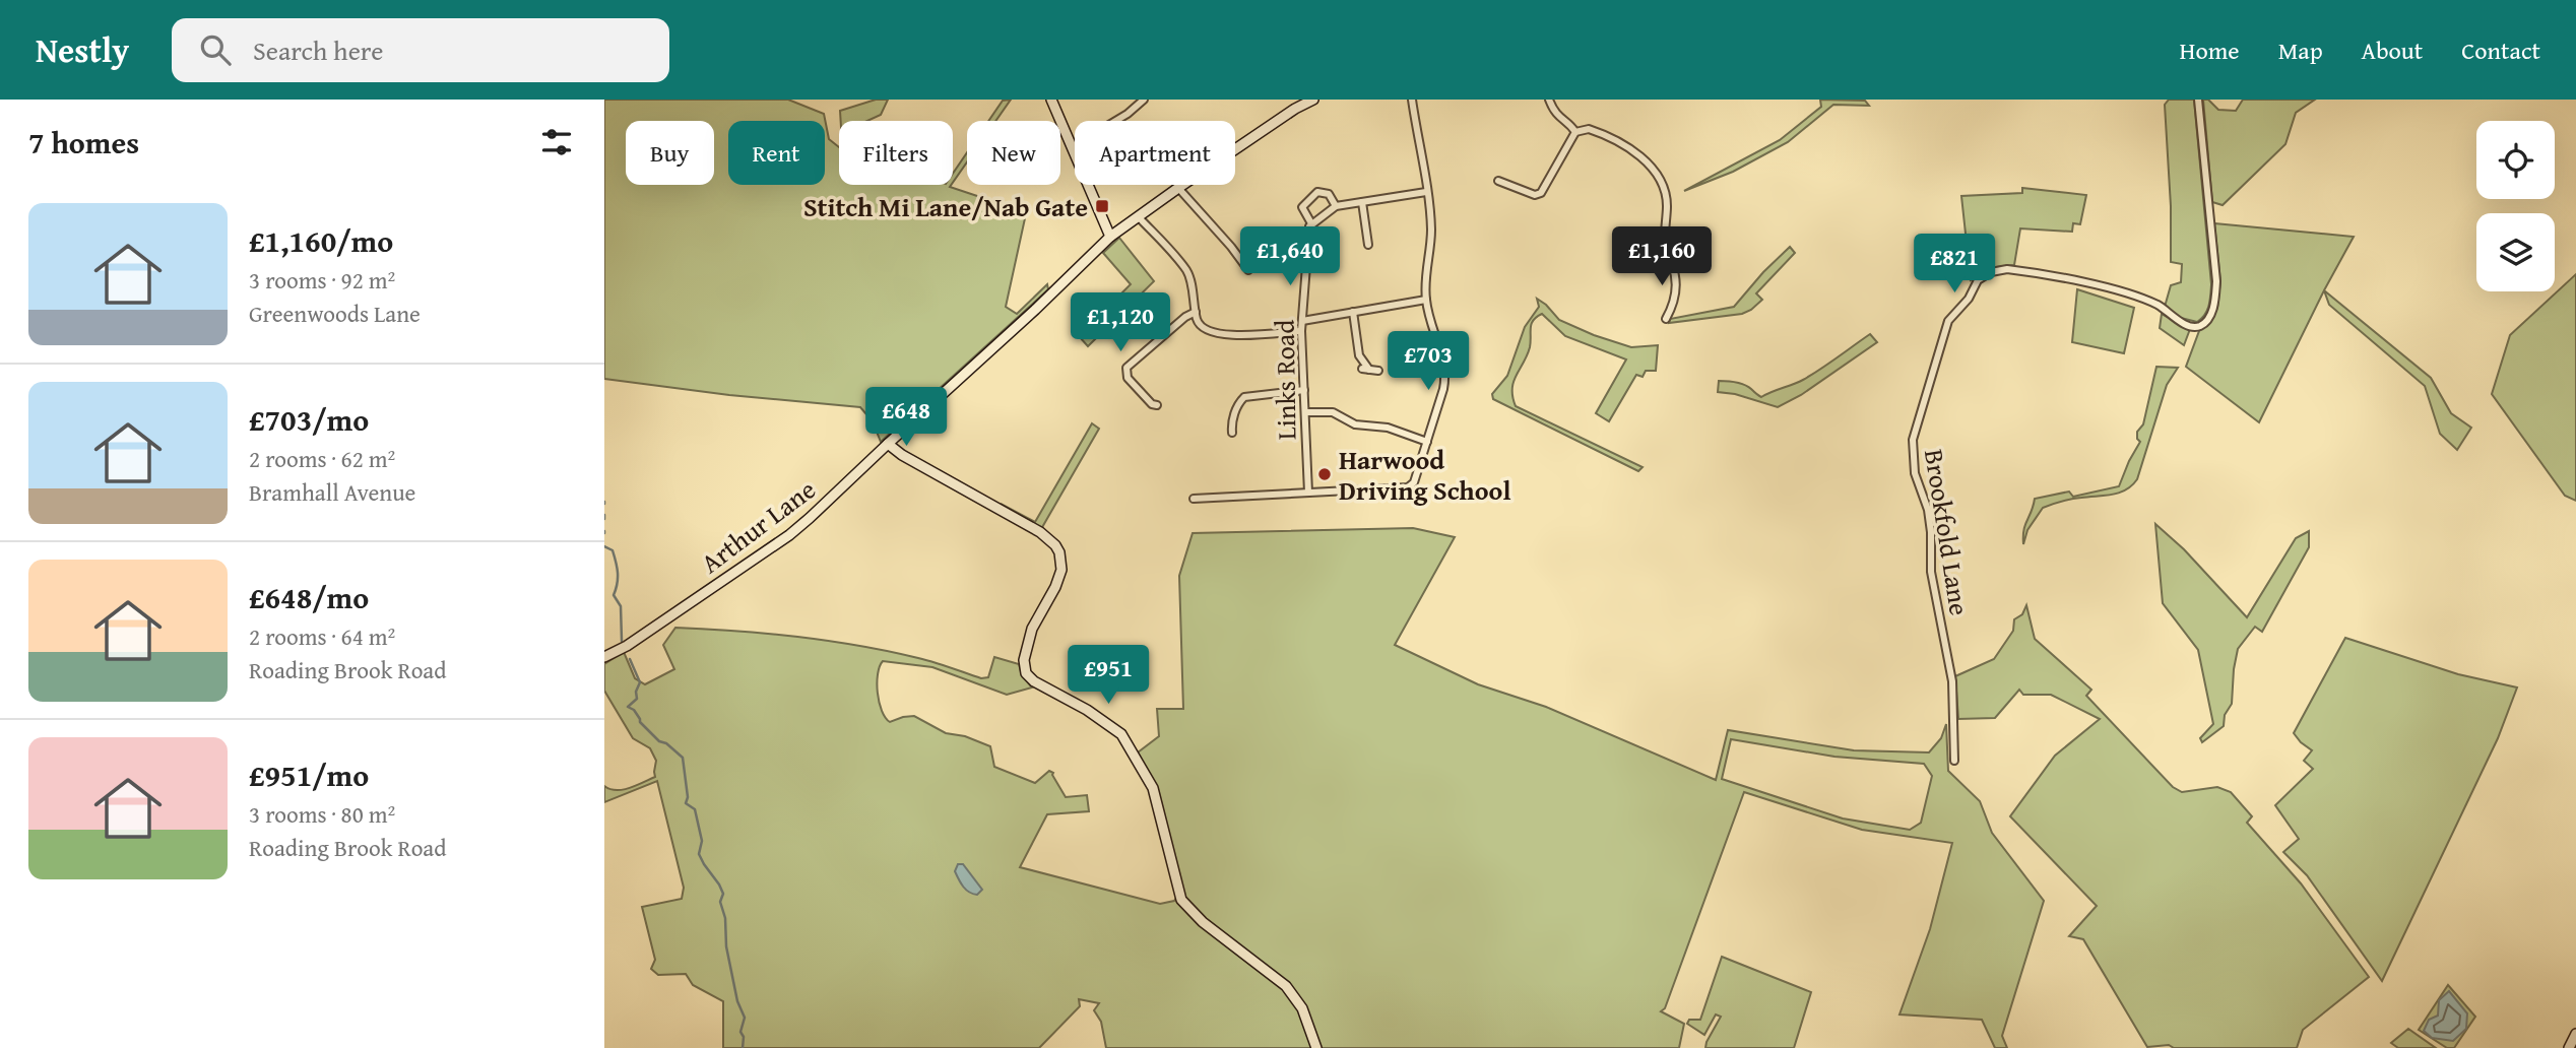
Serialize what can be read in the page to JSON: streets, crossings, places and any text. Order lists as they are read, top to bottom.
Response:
{
  "streets": {
    "street": ["Links Road", "Arthur Lane", "Brookfold Lane"]
  },
  "places": {
    "transit": ["Stitch Mi Lane/Nab Gate"],
    "other": ["Harwood Driving School"]
  },
  "page": {
    "header": "Nestly",
    "search": "Search here",
    "nav": [
      "Home",
      "Map",
      "About",
      "Contact"
    ],
    "heading": "7 homes",
    "chip": [
      "Buy",
      "Rent",
      "Filters",
      "New",
      "Apartment"
    ],
    "list": [
      {
        "name": "£1,160/mo",
        "note": "3 rooms · 92 m² · Greenwoods Lane"
      },
      {
        "name": "£703/mo",
        "note": "2 rooms · 62 m² · Bramhall Avenue"
      },
      {
        "name": "£648/mo",
        "note": "2 rooms · 64 m² · Roading Brook Road"
      },
      {
        "name": "£951/mo",
        "note": "3 rooms · 80 m² · Roading Brook Road"
      }
    ],
    "price": [
      "£1,640",
      "£1,160",
      "£821",
      "£1,120",
      "£703",
      "£648",
      "£951"
    ]
  }
}
